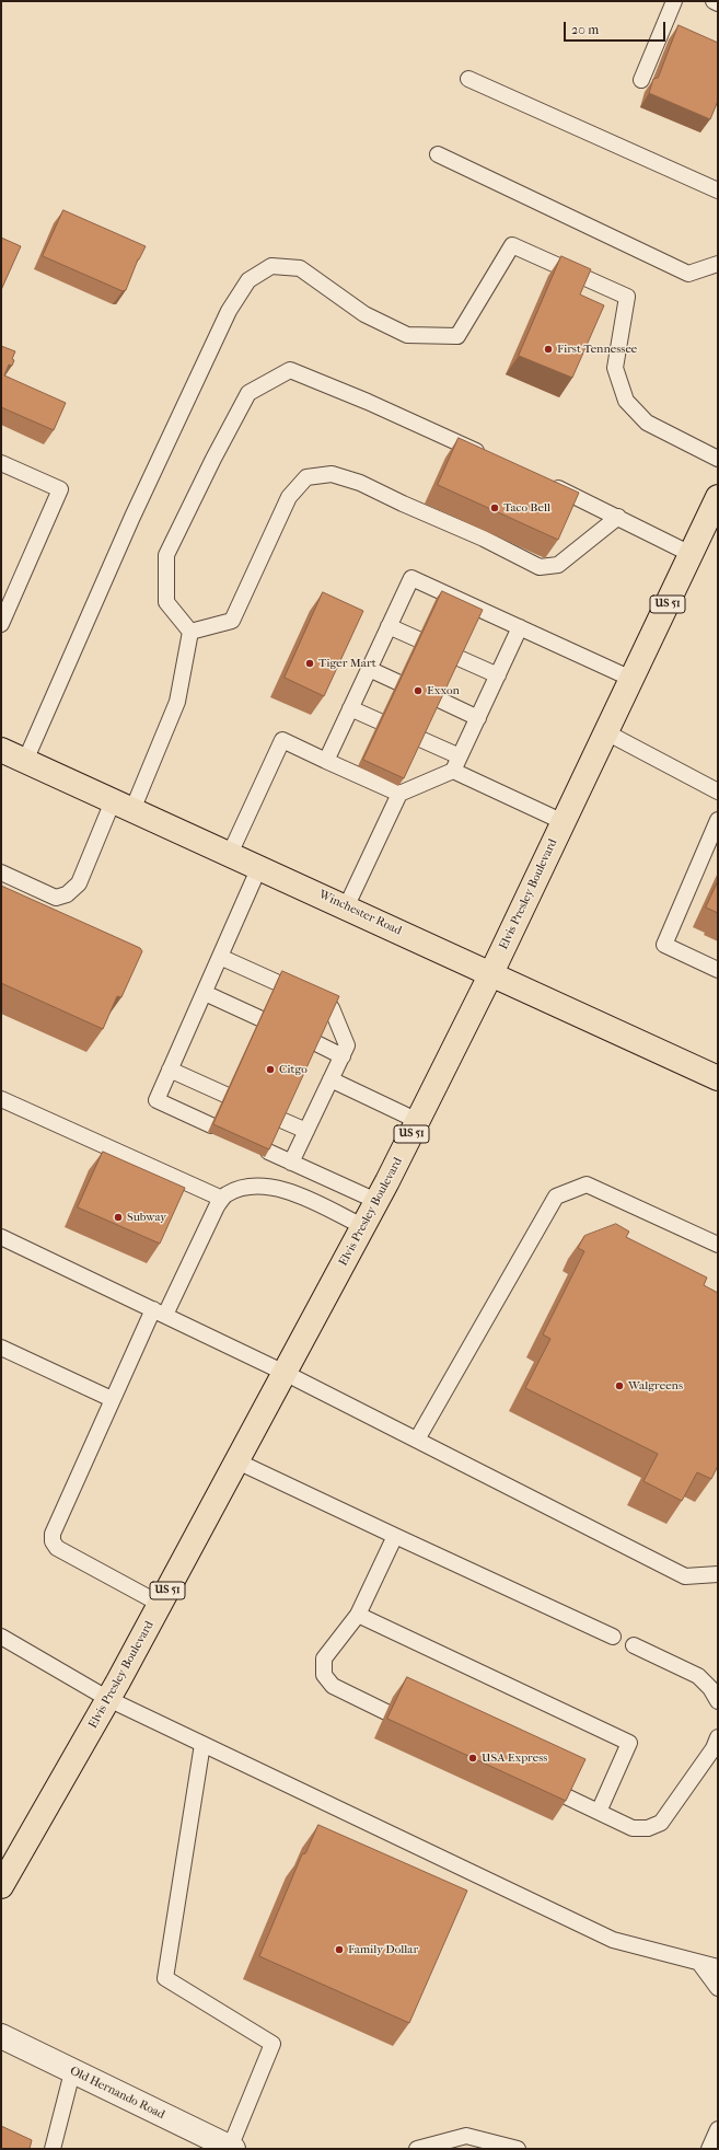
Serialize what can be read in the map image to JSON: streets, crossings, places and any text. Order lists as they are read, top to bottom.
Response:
{
  "streets": {
    "main road": ["US 51", "Elvis Presley Boulevard", "Winchester Road"],
    "street": ["Old Hernando Road"]
  },
  "crossings": [
    ["Elvis Presley Boulevard", "Winchester Road"]
  ],
  "places": [
    "First Tennessee",
    "Taco Bell",
    "Tiger Mart",
    "Exxon",
    "Citgo",
    "Subway",
    "Walgreens",
    "USA Express",
    "Family Dollar"
  ],
  "scale_bar": "20 m"
}
